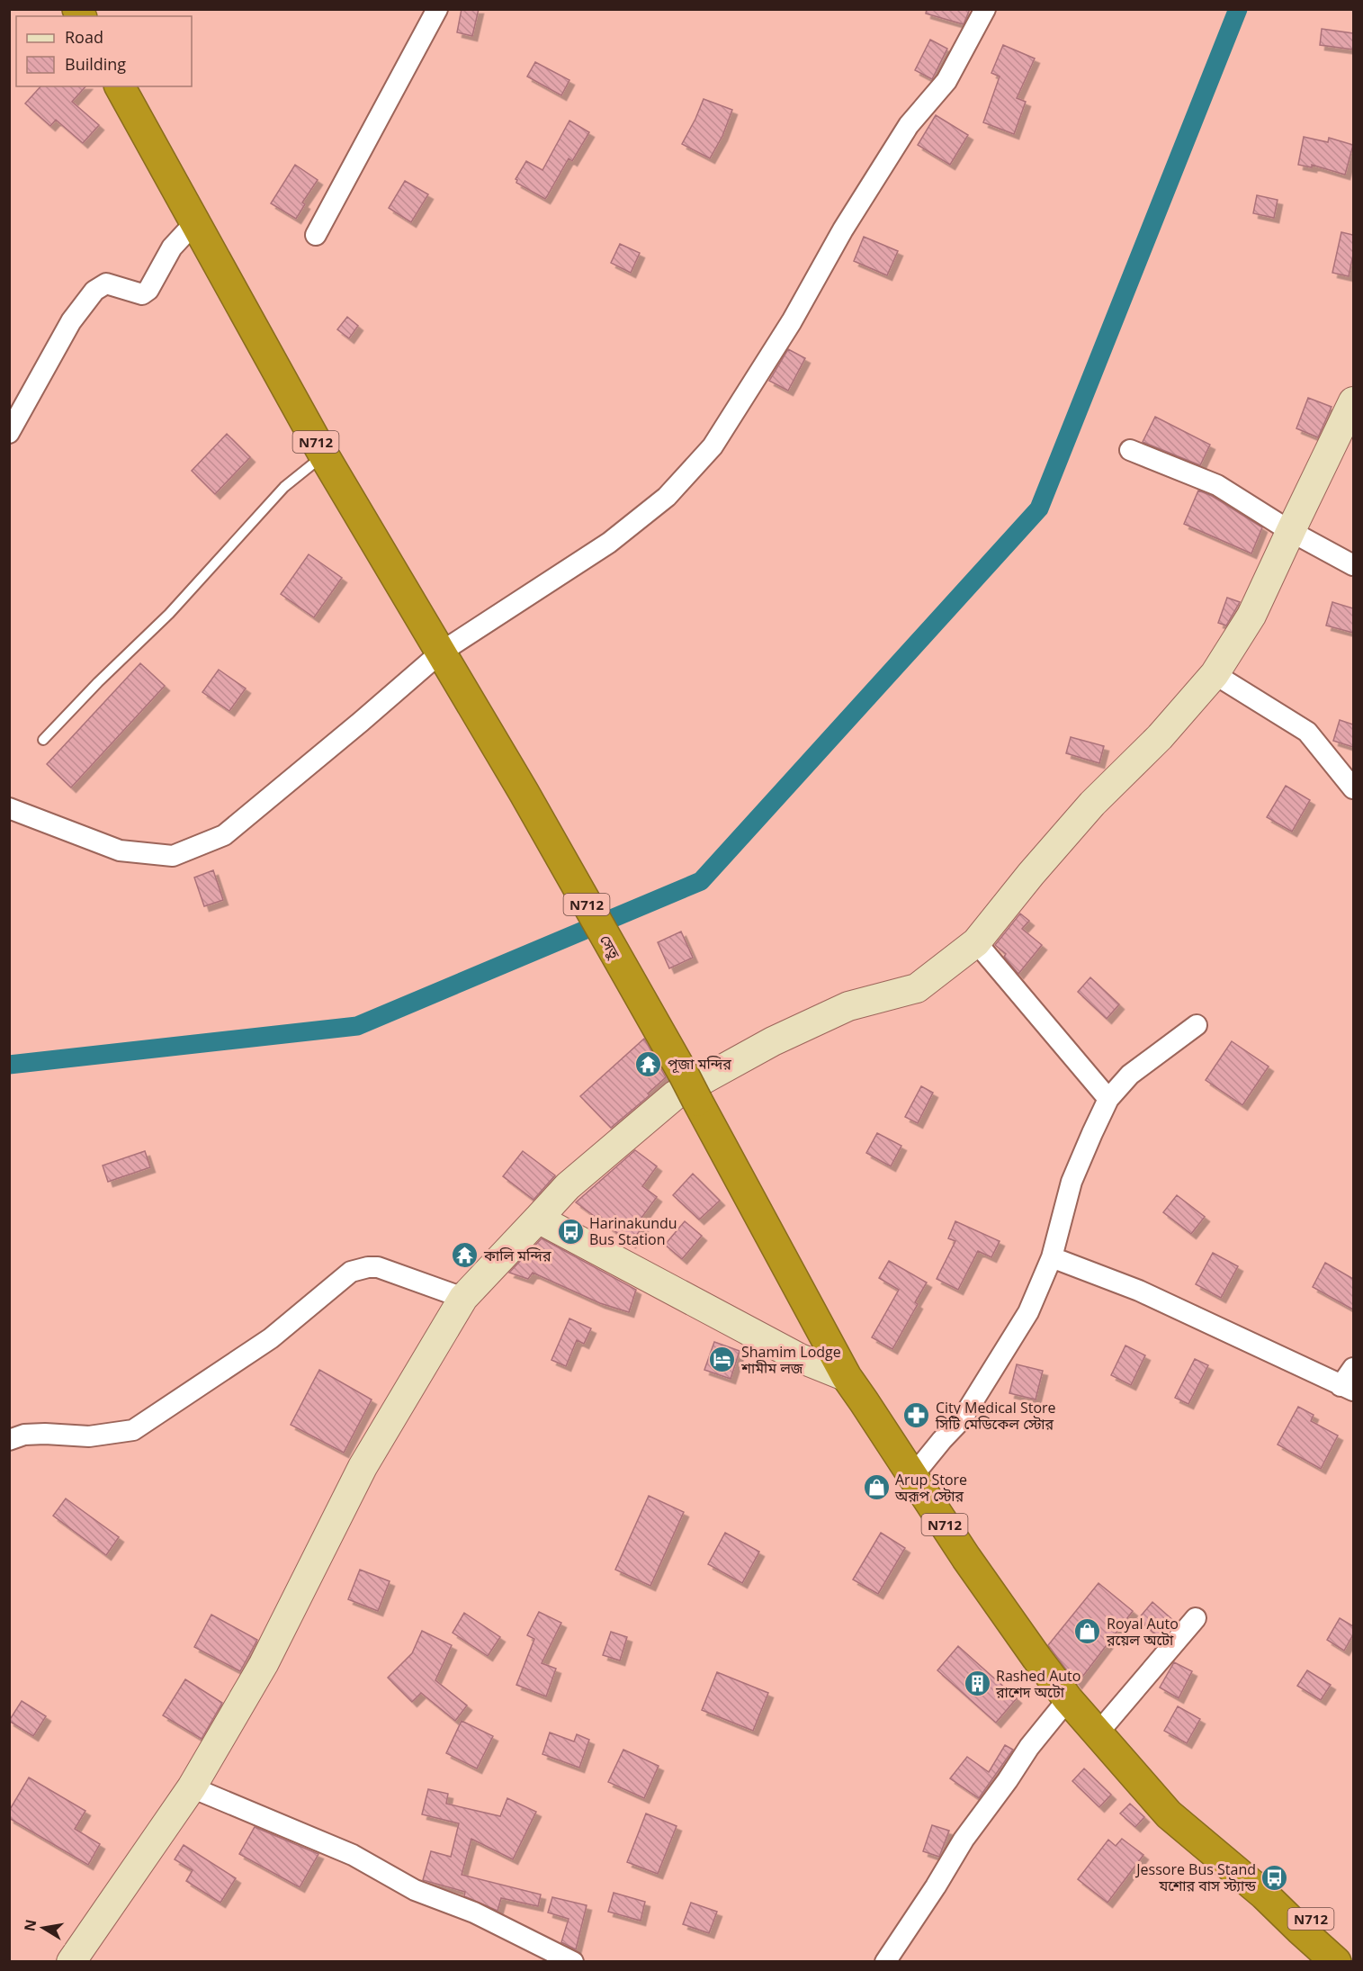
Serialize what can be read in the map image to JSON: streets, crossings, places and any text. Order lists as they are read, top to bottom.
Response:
{
  "streets": {
    "highway": ["N712", "সেতু"]
  },
  "crossings": [
    ["N712", "সেতু"]
  ],
  "places": {
    "temple": ["পূজা মন্দির", "কালি মন্দির"],
    "bus stop": ["Harinakundu Bus Station", "Jessore Bus Stand যশোর বাস স্ট্যান্ড"],
    "hotel": ["Shamim Lodge শামীম লজ"],
    "pharmacy": ["City Medical Store সিটি মেডিকেল স্টোর"],
    "shop": ["Arup Store অরূপ স্টোর", "Royal Auto রয়েল অটো"],
    "building": ["Rashed Auto রাশেদ অটো"]
  },
  "legend": ["Road", "Building"],
  "north": "left"
}
